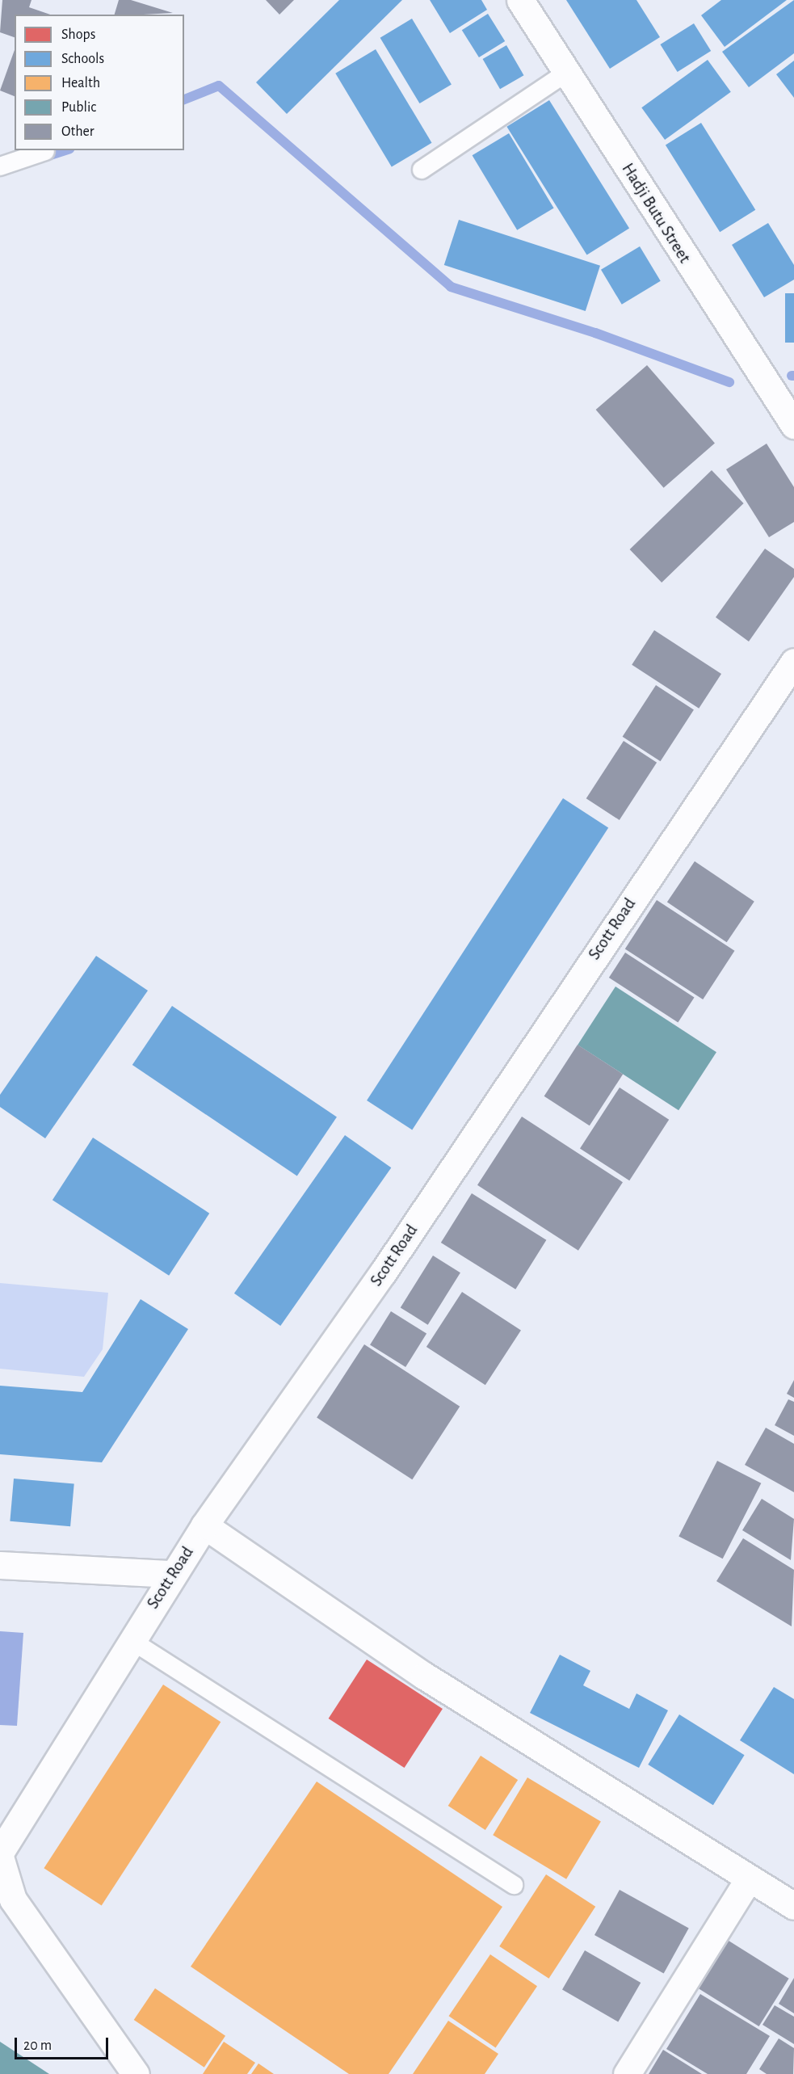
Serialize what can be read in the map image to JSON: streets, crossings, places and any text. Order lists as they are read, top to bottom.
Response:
{
  "streets": {
    "street": ["Hadji Butu Street", "Scott Road"]
  },
  "legend": [
    "Shops",
    "Schools",
    "Health",
    "Public",
    "Other"
  ],
  "scale_bar": "20 m"
}
